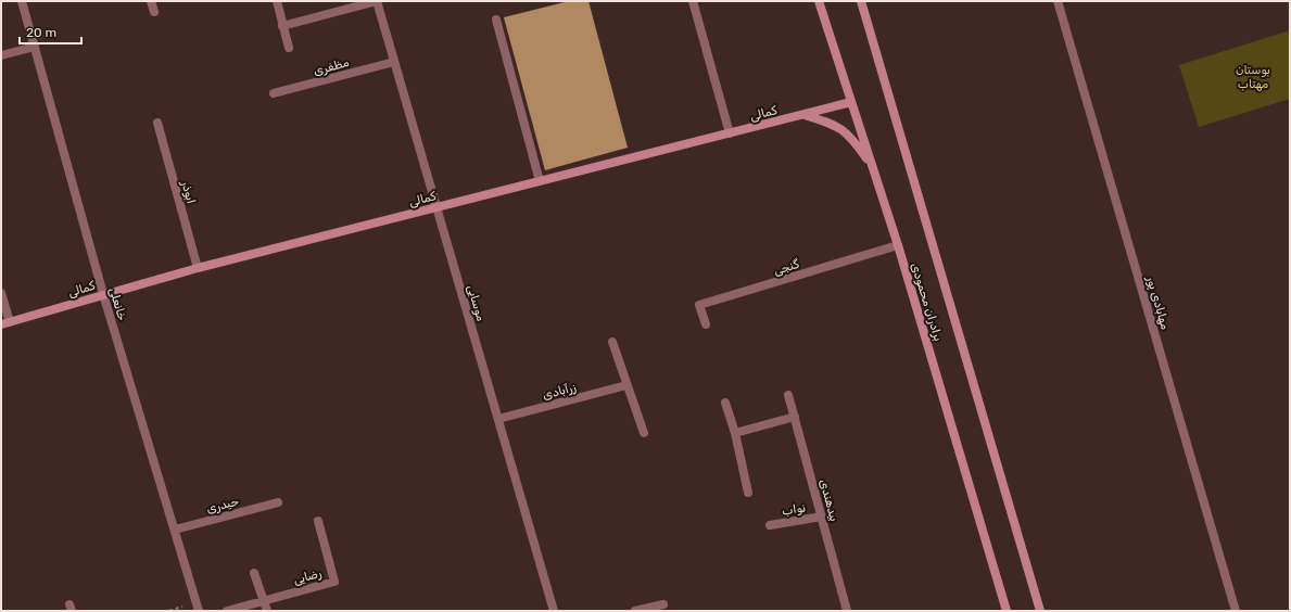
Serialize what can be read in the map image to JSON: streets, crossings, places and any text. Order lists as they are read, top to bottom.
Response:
{
  "streets": {
    "main road": ["کمالی", "برادران محمودی"],
    "street": [
      "مظفری",
      "ابوذر",
      "گنجی",
      "موسایی",
      "مهابادی پور",
      "خانعلی",
      "زرآبادی",
      "بیدهندی",
      "حیدری",
      "نواب",
      "رضایی"
    ]
  },
  "crossings": [
    ["مظفری", "موسایی"],
    ["کمالی", "ابوذر"],
    ["کمالی", "برادران محمودی"],
    ["کمالی", "موسایی"],
    ["کمالی", "خانعلی"],
    ["گنجی", "برادران محمودی"],
    ["موسایی", "زرآبادی"],
    ["خانعلی", "حیدری"],
    ["بیدهندی", "نواب"]
  ],
  "parks": ["بوستان مهتاب"],
  "scale_bar": "20 m"
}
